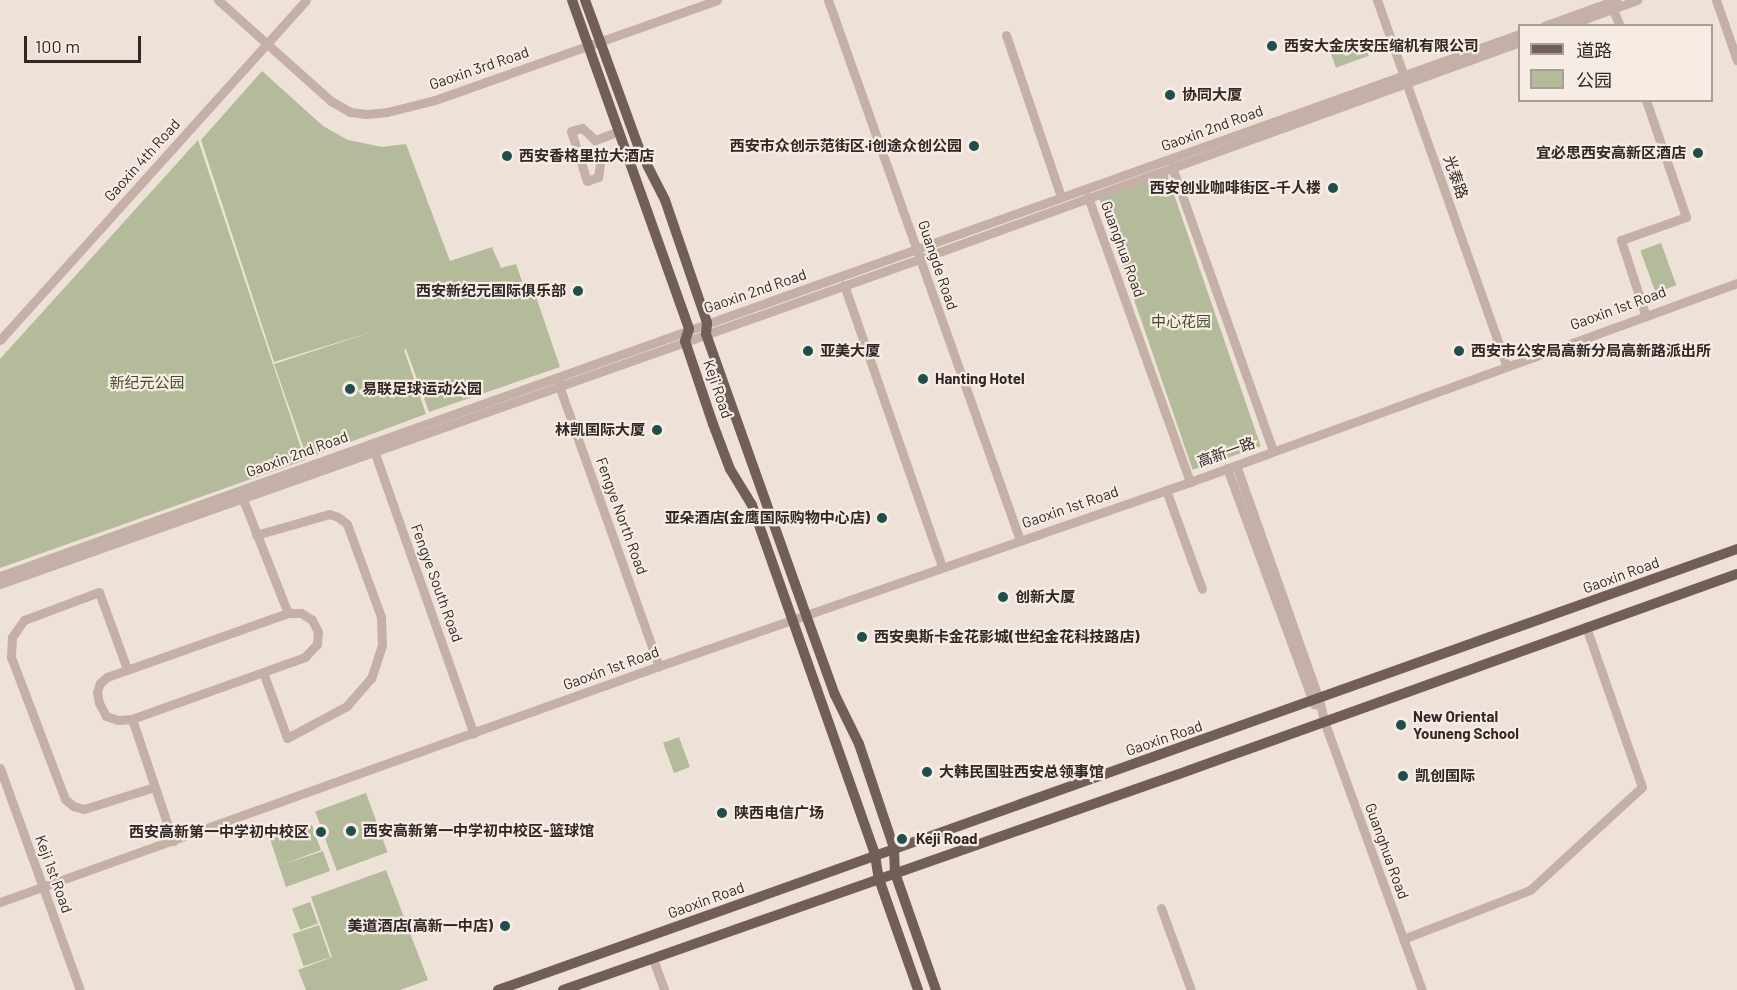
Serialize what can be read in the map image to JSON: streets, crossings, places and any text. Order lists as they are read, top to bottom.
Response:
{
  "streets": {
    "main road": ["Keji Road", "Gaoxin Road"],
    "street": [
      "Gaoxin 3rd Road",
      "Gaoxin 2nd Road",
      "Gaoxin 4th Road",
      "光泰路",
      "Guanghua Road",
      "Guangde Road",
      "Gaoxin 1st Road",
      "高新一路",
      "Fengye North Road",
      "Fengye South Road",
      "Keji 1st Road"
    ]
  },
  "crossings": [
    ["Gaoxin 3rd Road", "Gaoxin 4th Road"],
    ["Gaoxin 3rd Road", "Keji Road"],
    ["Gaoxin 2nd Road", "光泰路"],
    ["Gaoxin 2nd Road", "Guanghua Road"],
    ["Gaoxin 2nd Road", "Guangde Road"],
    ["Gaoxin 2nd Road", "Keji Road"],
    ["Gaoxin 2nd Road", "Fengye North Road"],
    ["Gaoxin 2nd Road", "Fengye South Road"],
    ["光泰路", "Gaoxin 1st Road"],
    ["Guanghua Road", "Gaoxin 1st Road"],
    ["Guanghua Road", "高新一路"],
    ["Guanghua Road", "Gaoxin Road"],
    ["Guangde Road", "Gaoxin 1st Road"],
    ["Gaoxin 1st Road", "Keji Road"],
    ["Gaoxin 1st Road", "高新一路"],
    ["Gaoxin 1st Road", "Fengye North Road"],
    ["Gaoxin 1st Road", "Fengye South Road"],
    ["Gaoxin 1st Road", "Keji 1st Road"],
    ["Keji Road", "Gaoxin Road"]
  ],
  "parks": ["中心花园", "新纪元公园"],
  "places": [
    "西安大金庆安压缩机有限公司",
    "协同大厦",
    "西安市众创示范街区·i创途众创公园",
    "宜必思西安高新区酒店",
    "西安香格里拉大酒店",
    "西安创业咖啡街区-千人楼",
    "西安新纪元国际俱乐部",
    "亚美大厦",
    "西安市公安局高新分局高新路派出所",
    "Hanting Hotel",
    "易联足球运动公园",
    "林凯国际大厦",
    "亚朵酒店(金鹰国际购物中心店)",
    "创新大厦",
    "西安奥斯卡金花影城(世纪金花科技路店)",
    "New Oriental Youneng School",
    "大韩民国驻西安总领事馆",
    "凯创国际",
    "陕西电信广场",
    "西安高新第一中学初中校区-篮球馆",
    "西安高新第一中学初中校区",
    "Keji Road",
    "美道酒店(高新一中店)"
  ],
  "legend": ["道路", "公园"],
  "scale_bar": "100 m"
}
